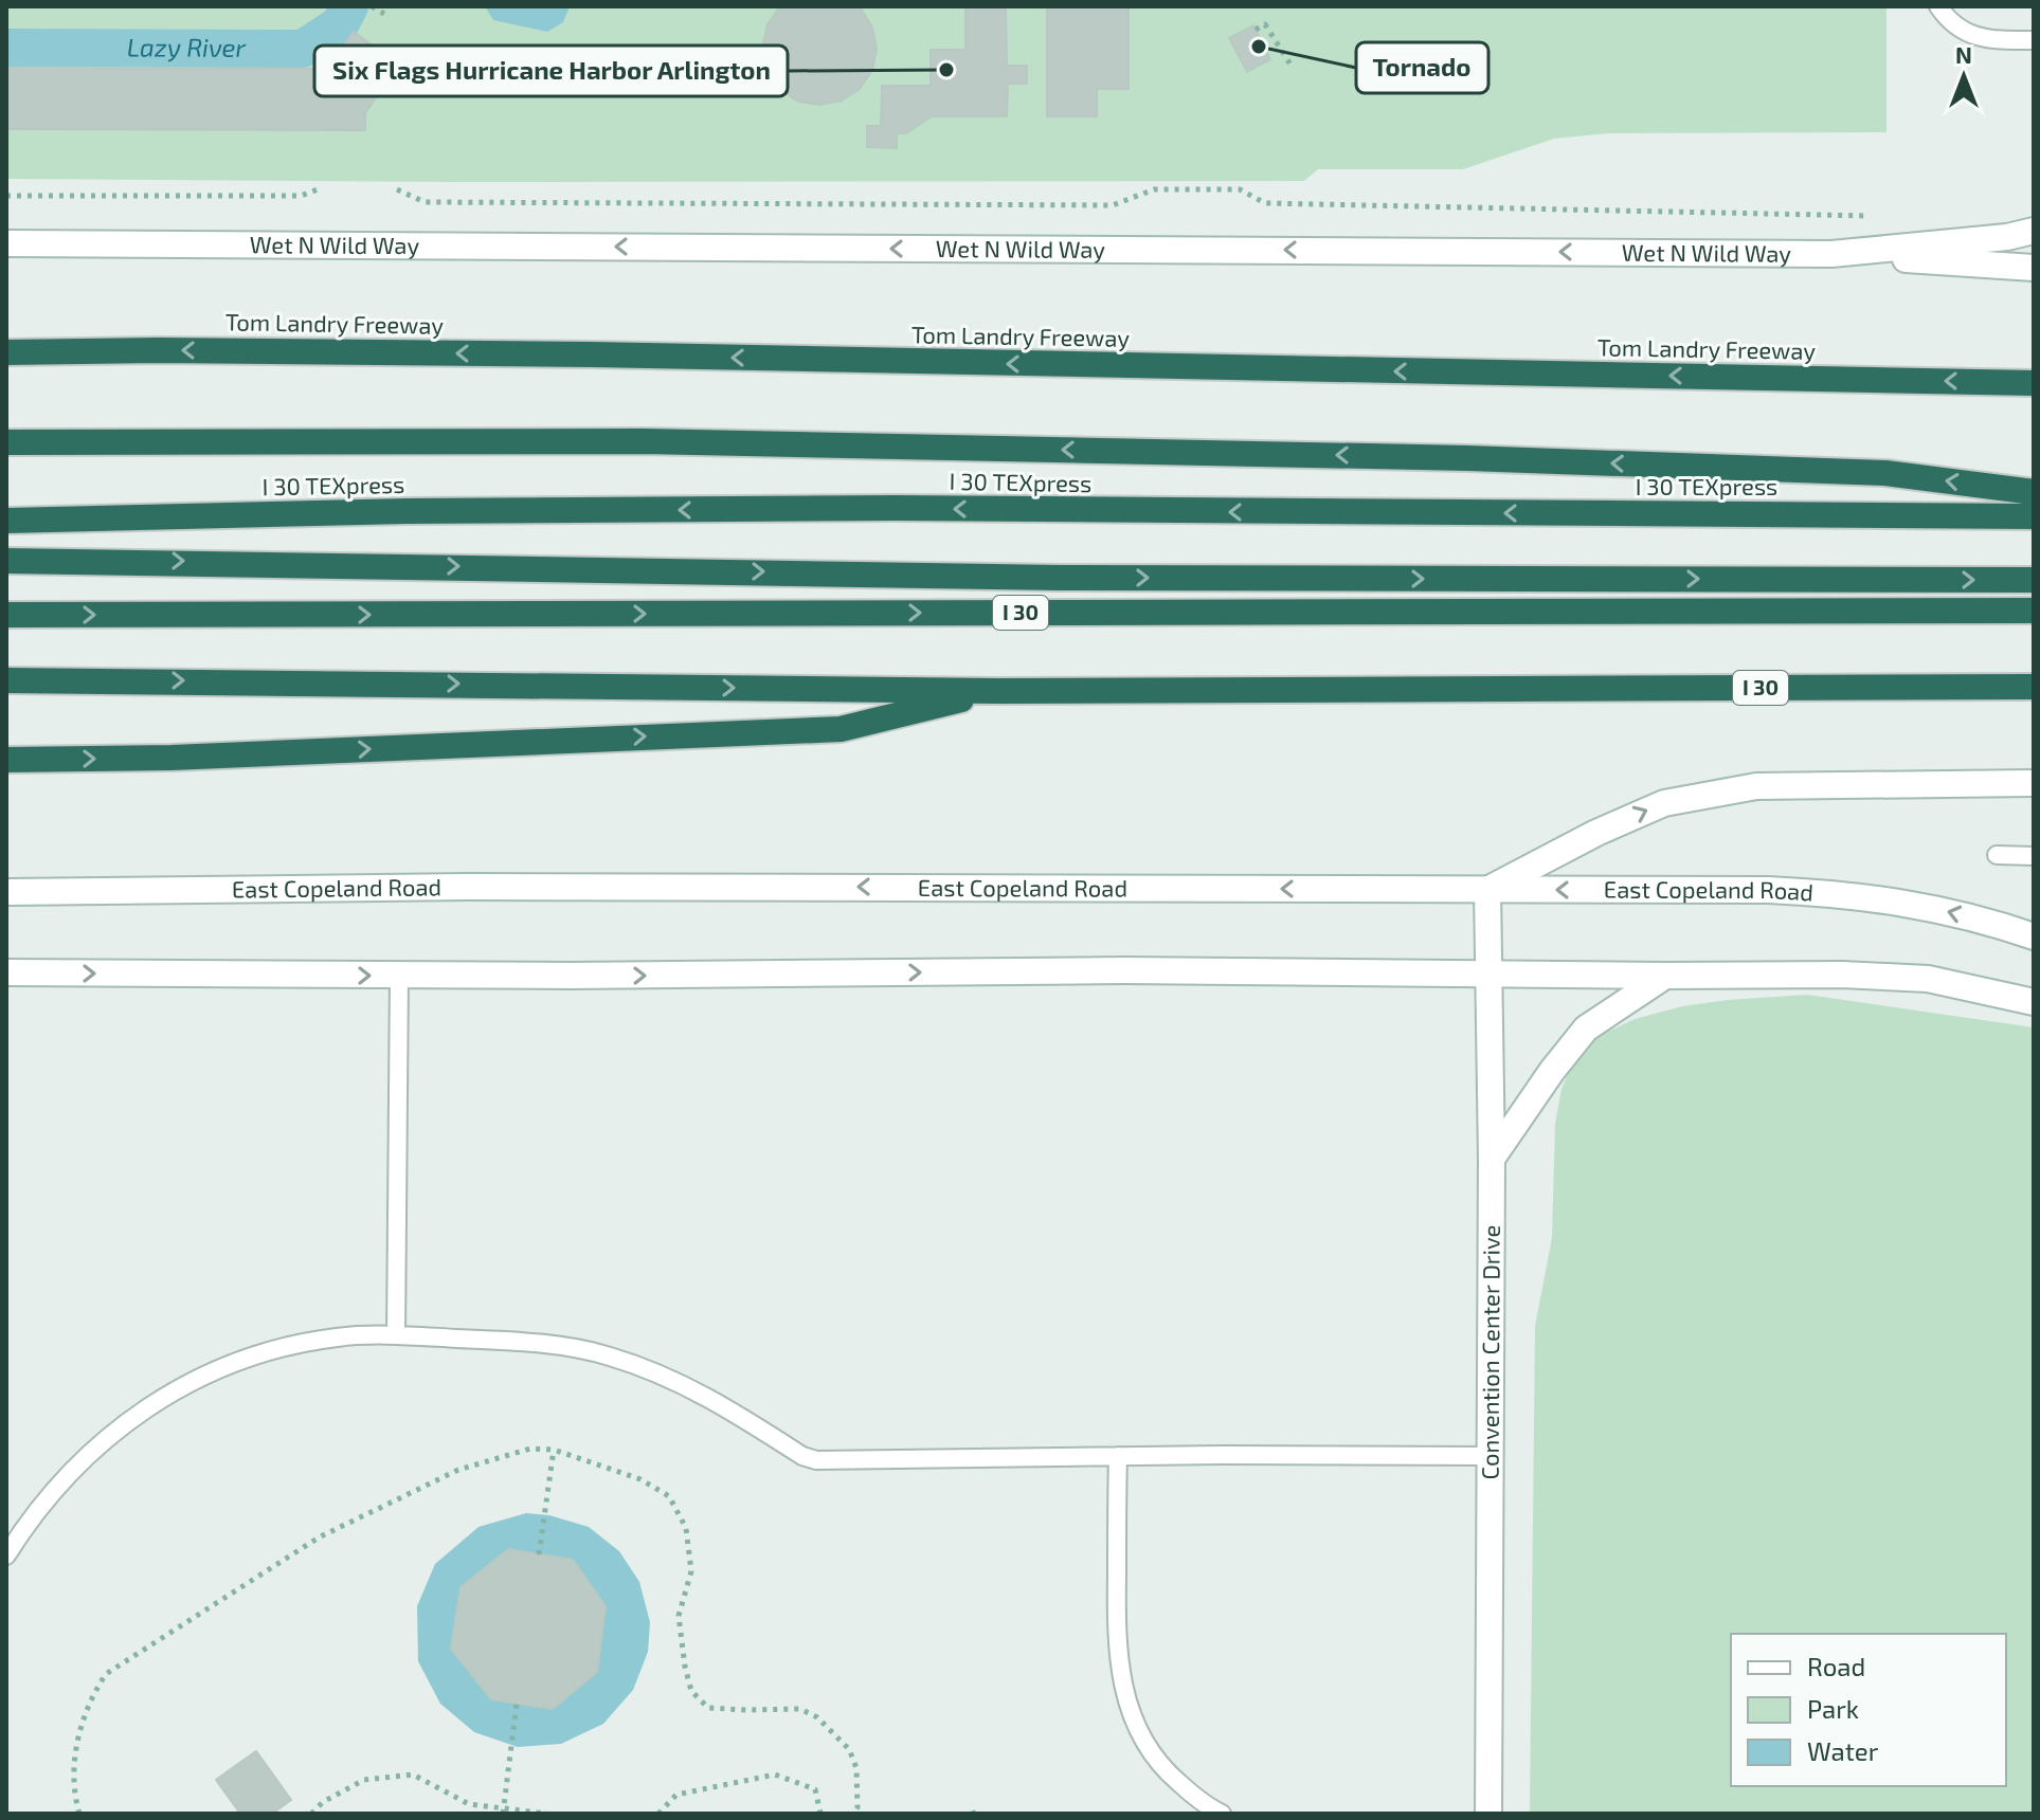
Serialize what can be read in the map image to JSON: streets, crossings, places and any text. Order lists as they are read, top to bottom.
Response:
{
  "streets": {
    "highway": ["Tom Landry Freeway", "I 30 TEXpress", "I 30"],
    "main road": ["Wet N Wild Way", "East Copeland Road", "Convention Center Drive"]
  },
  "crossings": [
    ["East Copeland Road", "Convention Center Drive"]
  ],
  "one_way": ["Wet N Wild Way"],
  "water": ["Lazy River"],
  "places": ["Tornado", "Six Flags Hurricane Harbor Arlington"],
  "legend": ["Road", "Park", "Water"],
  "north": "top"
}
